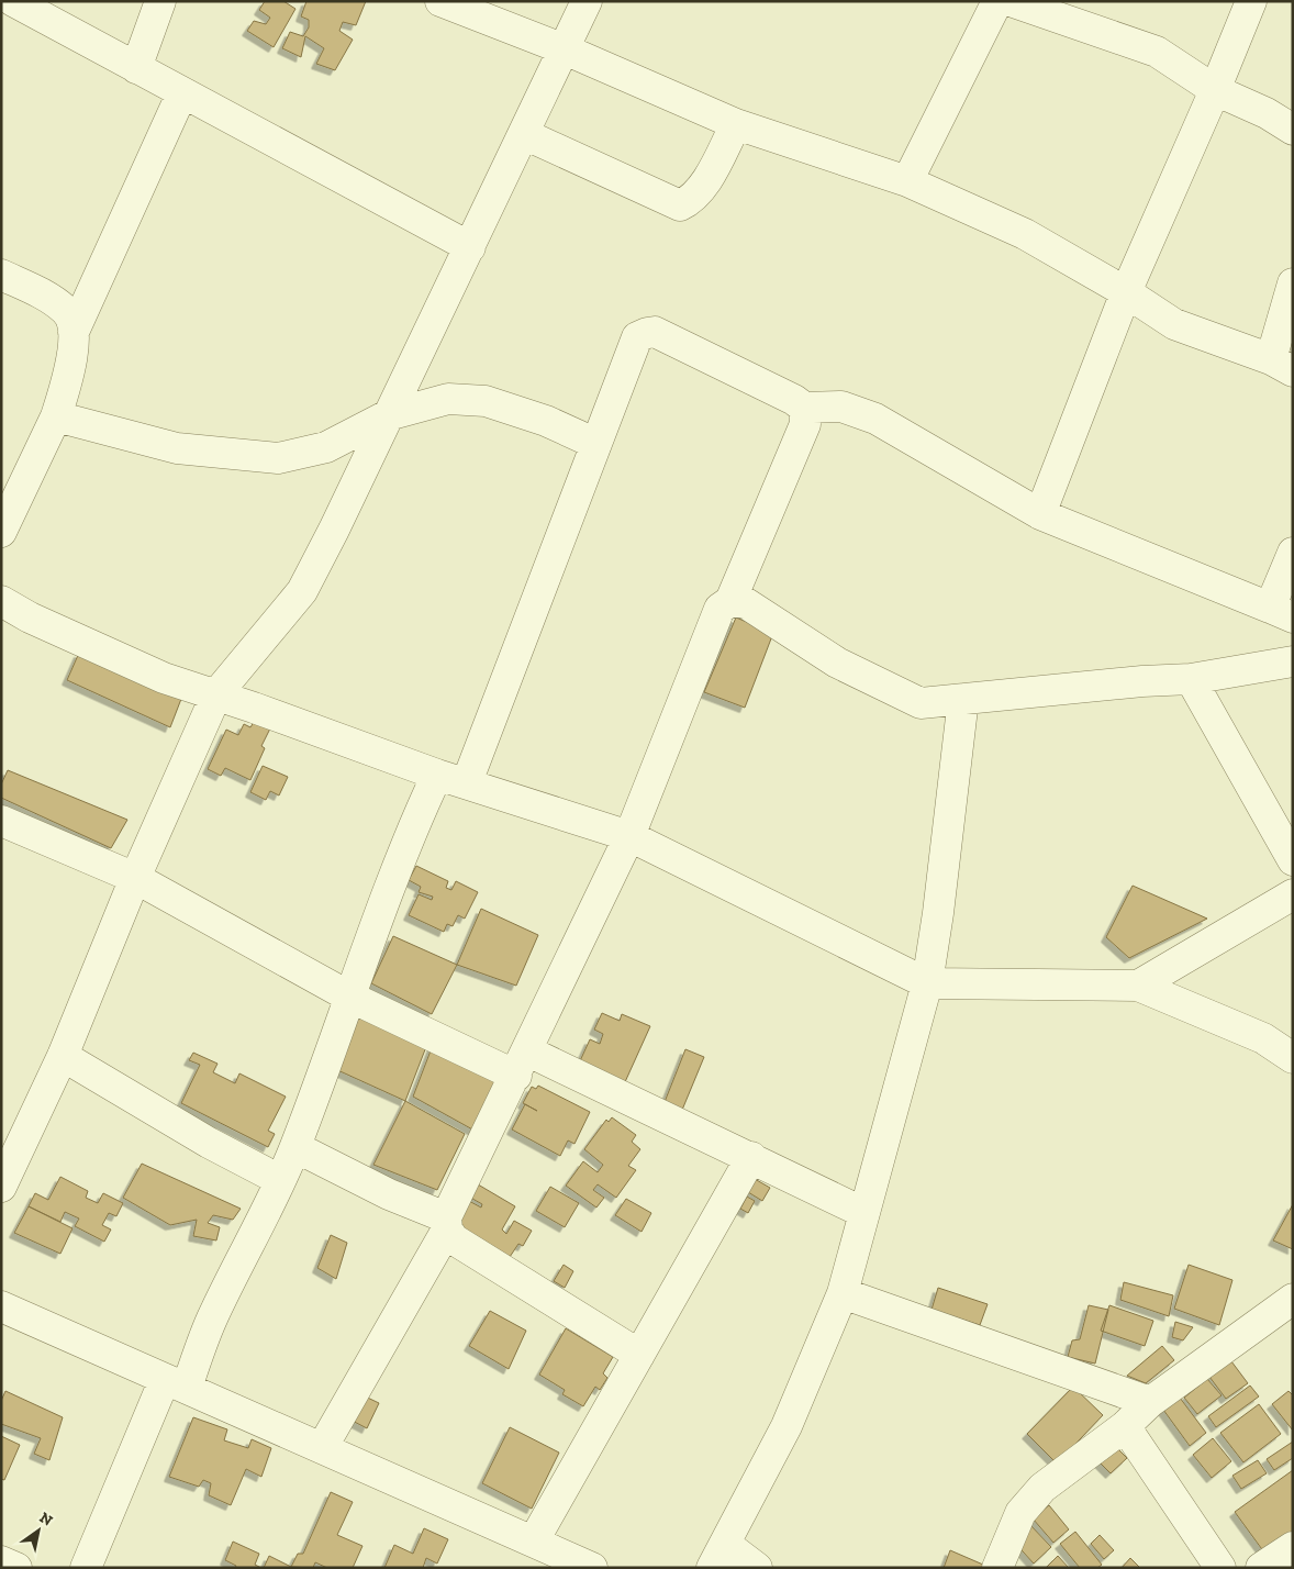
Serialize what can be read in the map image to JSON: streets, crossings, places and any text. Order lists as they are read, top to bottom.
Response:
{
  "north": "top right"
}
